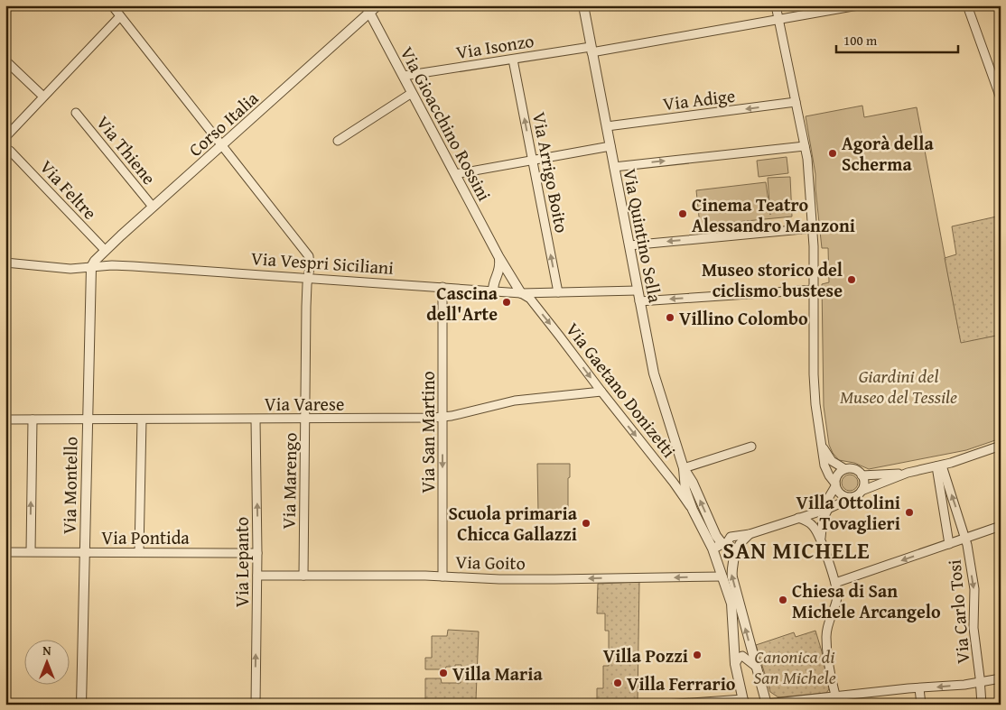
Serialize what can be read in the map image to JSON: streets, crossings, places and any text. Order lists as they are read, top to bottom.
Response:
{
  "streets": {
    "street": [
      "Via Isonzo",
      "Via Adige",
      "Corso Italia",
      "Via Gioacchino Rossini",
      "Via Thiene",
      "Via Arrigo Boito",
      "Via Feltre",
      "Via Quintino Sella",
      "Via Vespri Siciliani",
      "Via Gaetano Donizetti",
      "Via Varese",
      "Via San Martino",
      "Via Marengo",
      "Via Montello",
      "Via Pontida",
      "Via Lepanto",
      "Via Goito",
      "Via Carlo Tosi"
    ]
  },
  "crossings": [
    ["Via Isonzo", "Via Gioacchino Rossini"],
    ["Via Isonzo", "Via Arrigo Boito"],
    ["Via Isonzo", "Via Quintino Sella"],
    ["Via Adige", "Via Quintino Sella"],
    ["Corso Italia", "Via Gioacchino Rossini"],
    ["Corso Italia", "Via Thiene"],
    ["Corso Italia", "Via Feltre"],
    ["Corso Italia", "Via Vespri Siciliani"],
    ["Corso Italia", "Via Marengo"],
    ["Corso Italia", "Via Montello"],
    ["Via Gioacchino Rossini", "Via Vespri Siciliani"],
    ["Via Gioacchino Rossini", "Via Gaetano Donizetti"],
    ["Via Arrigo Boito", "Via Vespri Siciliani"],
    ["Via Quintino Sella", "Via Vespri Siciliani"],
    ["Via Vespri Siciliani", "Via Gaetano Donizetti"],
    ["Via Vespri Siciliani", "Via San Martino"],
    ["Via Vespri Siciliani", "Via Marengo"],
    ["Via Vespri Siciliani", "Via Montello"],
    ["Via Gaetano Donizetti", "Via Varese"],
    ["Via Varese", "Via San Martino"],
    ["Via Varese", "Via Marengo"],
    ["Via Varese", "Via Montello"],
    ["Via Varese", "Via Lepanto"],
    ["Via San Martino", "Via Goito"],
    ["Via Marengo", "Via Goito"],
    ["Via Montello", "Via Pontida"],
    ["Via Pontida", "Via Lepanto"],
    ["Via Lepanto", "Via Goito"]
  ],
  "one_way": [
    "Via Arrigo Boito",
    "Via Gaetano Donizetti",
    "Via San Martino",
    "Via Lepanto",
    "Via Goito"
  ],
  "districts": ["SAN MICHELE"],
  "parks": ["Giardini del Museo del Tessile", "Canonica di San Michele"],
  "places": [
    "Agorà della Scherma",
    "Cinema Teatro Alessandro Manzoni",
    "Museo storico del ciclismo bustese",
    "Cascina dell'Arte",
    "Villino Colombo",
    "Villa Ottolini Tovaglieri",
    "Scuola primaria Chicca Gallazzi",
    "Chiesa di San Michele Arcangelo",
    "Villa Pozzi",
    "Villa Maria",
    "Villa Ferrario"
  ],
  "scale_bar": "100 m",
  "north": "top"
}
